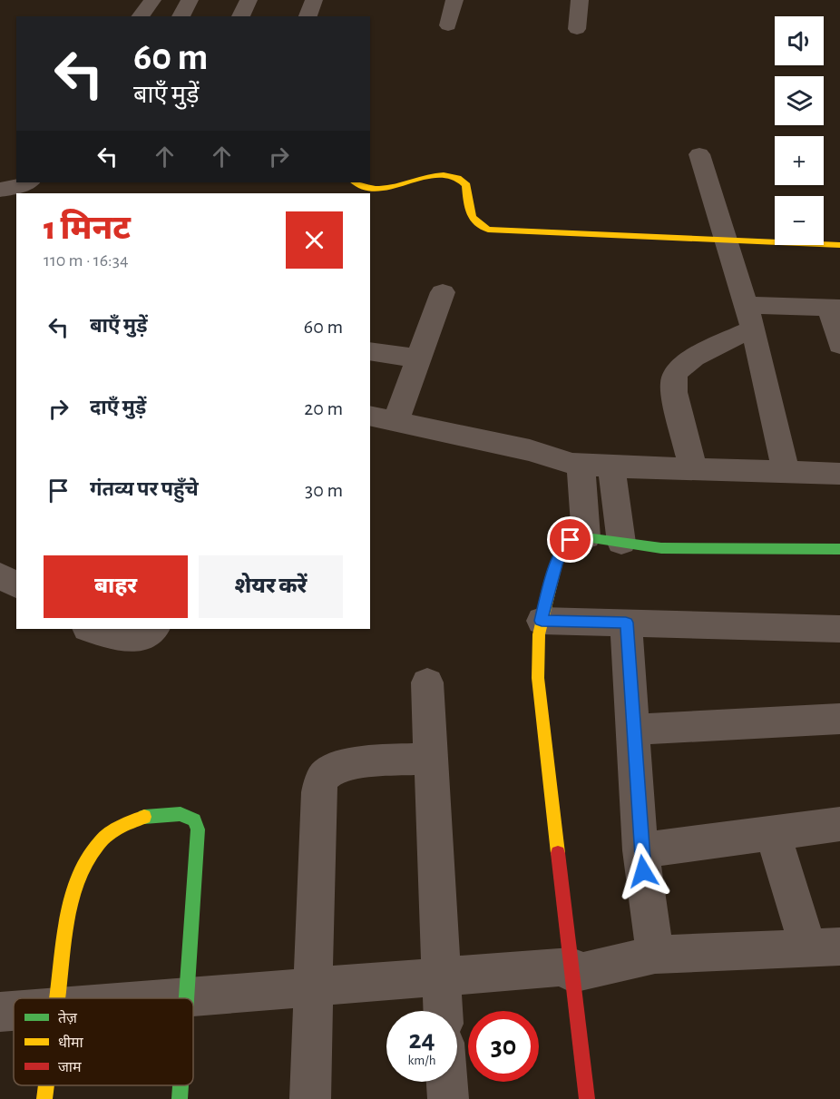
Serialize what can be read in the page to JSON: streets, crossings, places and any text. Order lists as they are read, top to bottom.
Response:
{
  "legend": ["तेज़", "धीमा", "जाम"],
  "page": {
    "map_buttons": ["+", "−"],
    "turn": ["60 m", "बाएँ मुड़ें"],
    "heading": ["1 मिनट", "110 m · 16:34"],
    "list": [
      {
        "name": "बाएँ मुड़ें",
        "value": "60 m"
      },
      {
        "name": "दाएँ मुड़ें",
        "value": "20 m"
      },
      {
        "name": "गंतव्य पर पहुँचे",
        "value": "30 m"
      }
    ],
    "buttons": ["बाहर", "शेयर करें"],
    "speed": "24 km/h",
    "limit": "30"
  }
}
